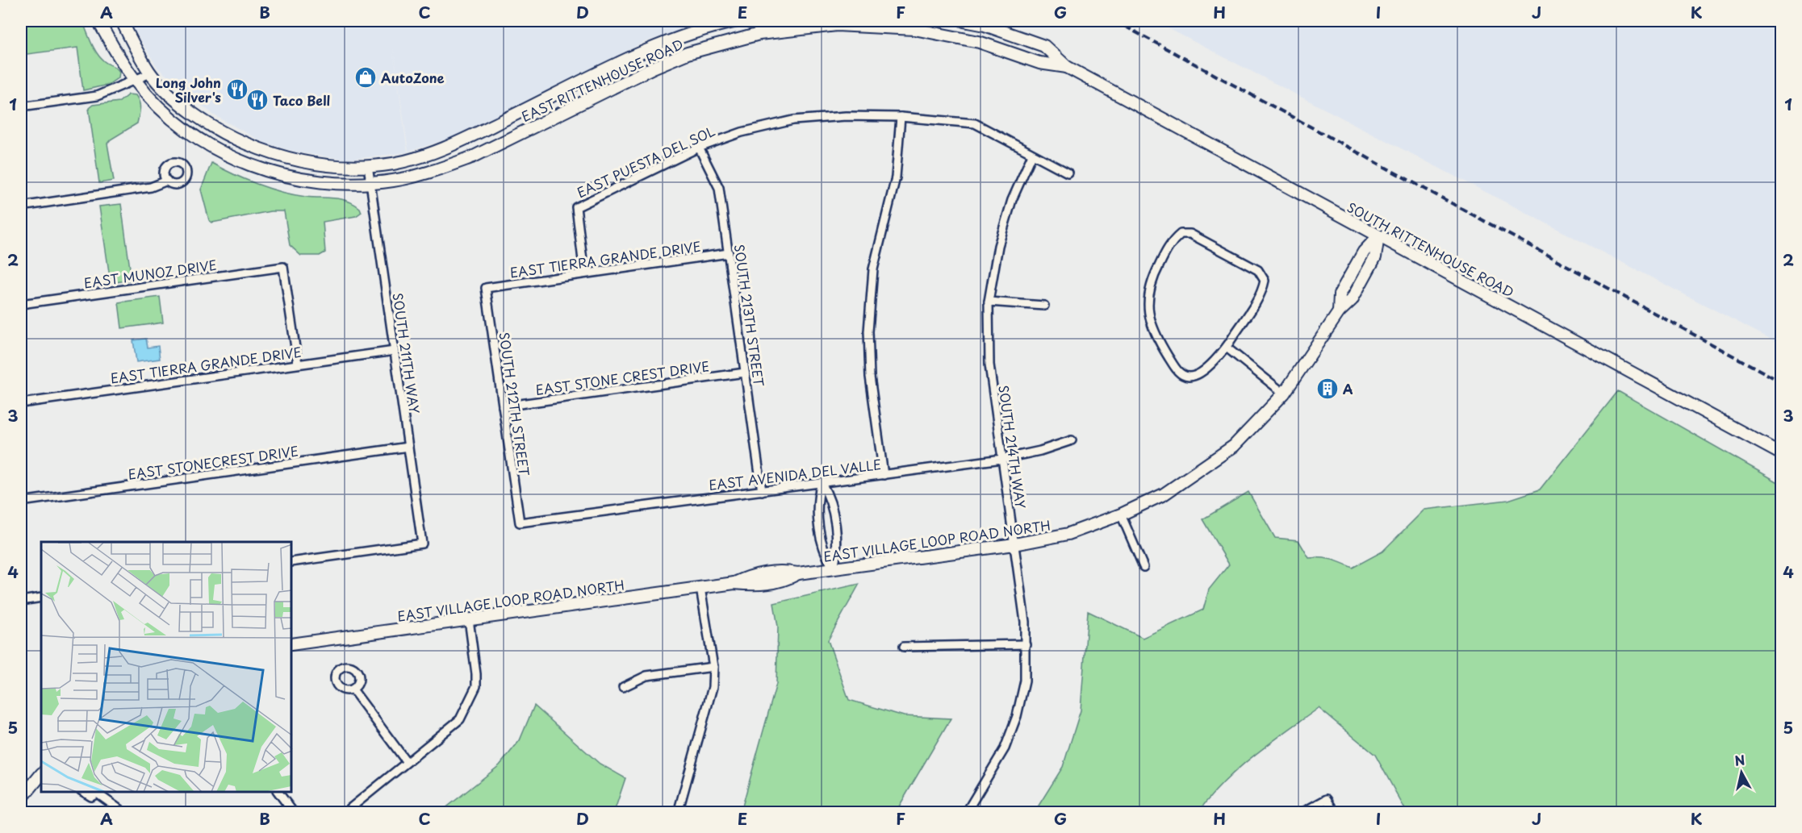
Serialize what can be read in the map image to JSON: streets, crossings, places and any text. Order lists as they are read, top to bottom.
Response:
{
  "streets": {
    "main road": ["EAST RITTENHOUSE ROAD", "SOUTH RITTENHOUSE ROAD", "EAST VILLAGE LOOP ROAD NORTH"],
    "street": [
      "EAST PUESTA DEL SOL",
      "EAST TIERRA GRANDE DRIVE",
      "EAST MUNOZ DRIVE",
      "SOUTH 213TH STREET",
      "SOUTH 211TH WAY",
      "EAST STONE CREST DRIVE",
      "SOUTH 212TH STREET",
      "SOUTH 214TH WAY",
      "EAST STONECREST DRIVE",
      "EAST AVENIDA DEL VALLE"
    ]
  },
  "crossings": [
    ["EAST RITTENHOUSE ROAD", "SOUTH RITTENHOUSE ROAD"],
    ["EAST RITTENHOUSE ROAD", "SOUTH 211TH WAY"],
    ["EAST PUESTA DEL SOL", "EAST TIERRA GRANDE DRIVE"],
    ["EAST PUESTA DEL SOL", "SOUTH 213TH STREET"],
    ["EAST PUESTA DEL SOL", "SOUTH 214TH WAY"],
    ["SOUTH RITTENHOUSE ROAD", "EAST VILLAGE LOOP ROAD NORTH"],
    ["EAST TIERRA GRANDE DRIVE", "EAST MUNOZ DRIVE"],
    ["EAST TIERRA GRANDE DRIVE", "SOUTH 213TH STREET"],
    ["EAST TIERRA GRANDE DRIVE", "SOUTH 211TH WAY"],
    ["EAST TIERRA GRANDE DRIVE", "SOUTH 212TH STREET"],
    ["SOUTH 213TH STREET", "EAST STONE CREST DRIVE"],
    ["SOUTH 213TH STREET", "EAST AVENIDA DEL VALLE"],
    ["SOUTH 211TH WAY", "EAST STONECREST DRIVE"],
    ["EAST STONE CREST DRIVE", "SOUTH 212TH STREET"],
    ["SOUTH 212TH STREET", "EAST AVENIDA DEL VALLE"],
    ["SOUTH 214TH WAY", "EAST AVENIDA DEL VALLE"],
    ["SOUTH 214TH WAY", "EAST VILLAGE LOOP ROAD NORTH"]
  ],
  "places": {
    "shop": ["AutoZone"],
    "restaurant": ["Long John Silver's", "Taco Bell"],
    "building": ["A"]
  },
  "north": "top",
  "grid": {
    "columns": [
      "A",
      "B",
      "C",
      "D",
      "E",
      "F",
      "G",
      "H",
      "I",
      "J",
      "K"
    ],
    "rows": [
      "1",
      "2",
      "3",
      "4",
      "5"
    ]
  }
}
